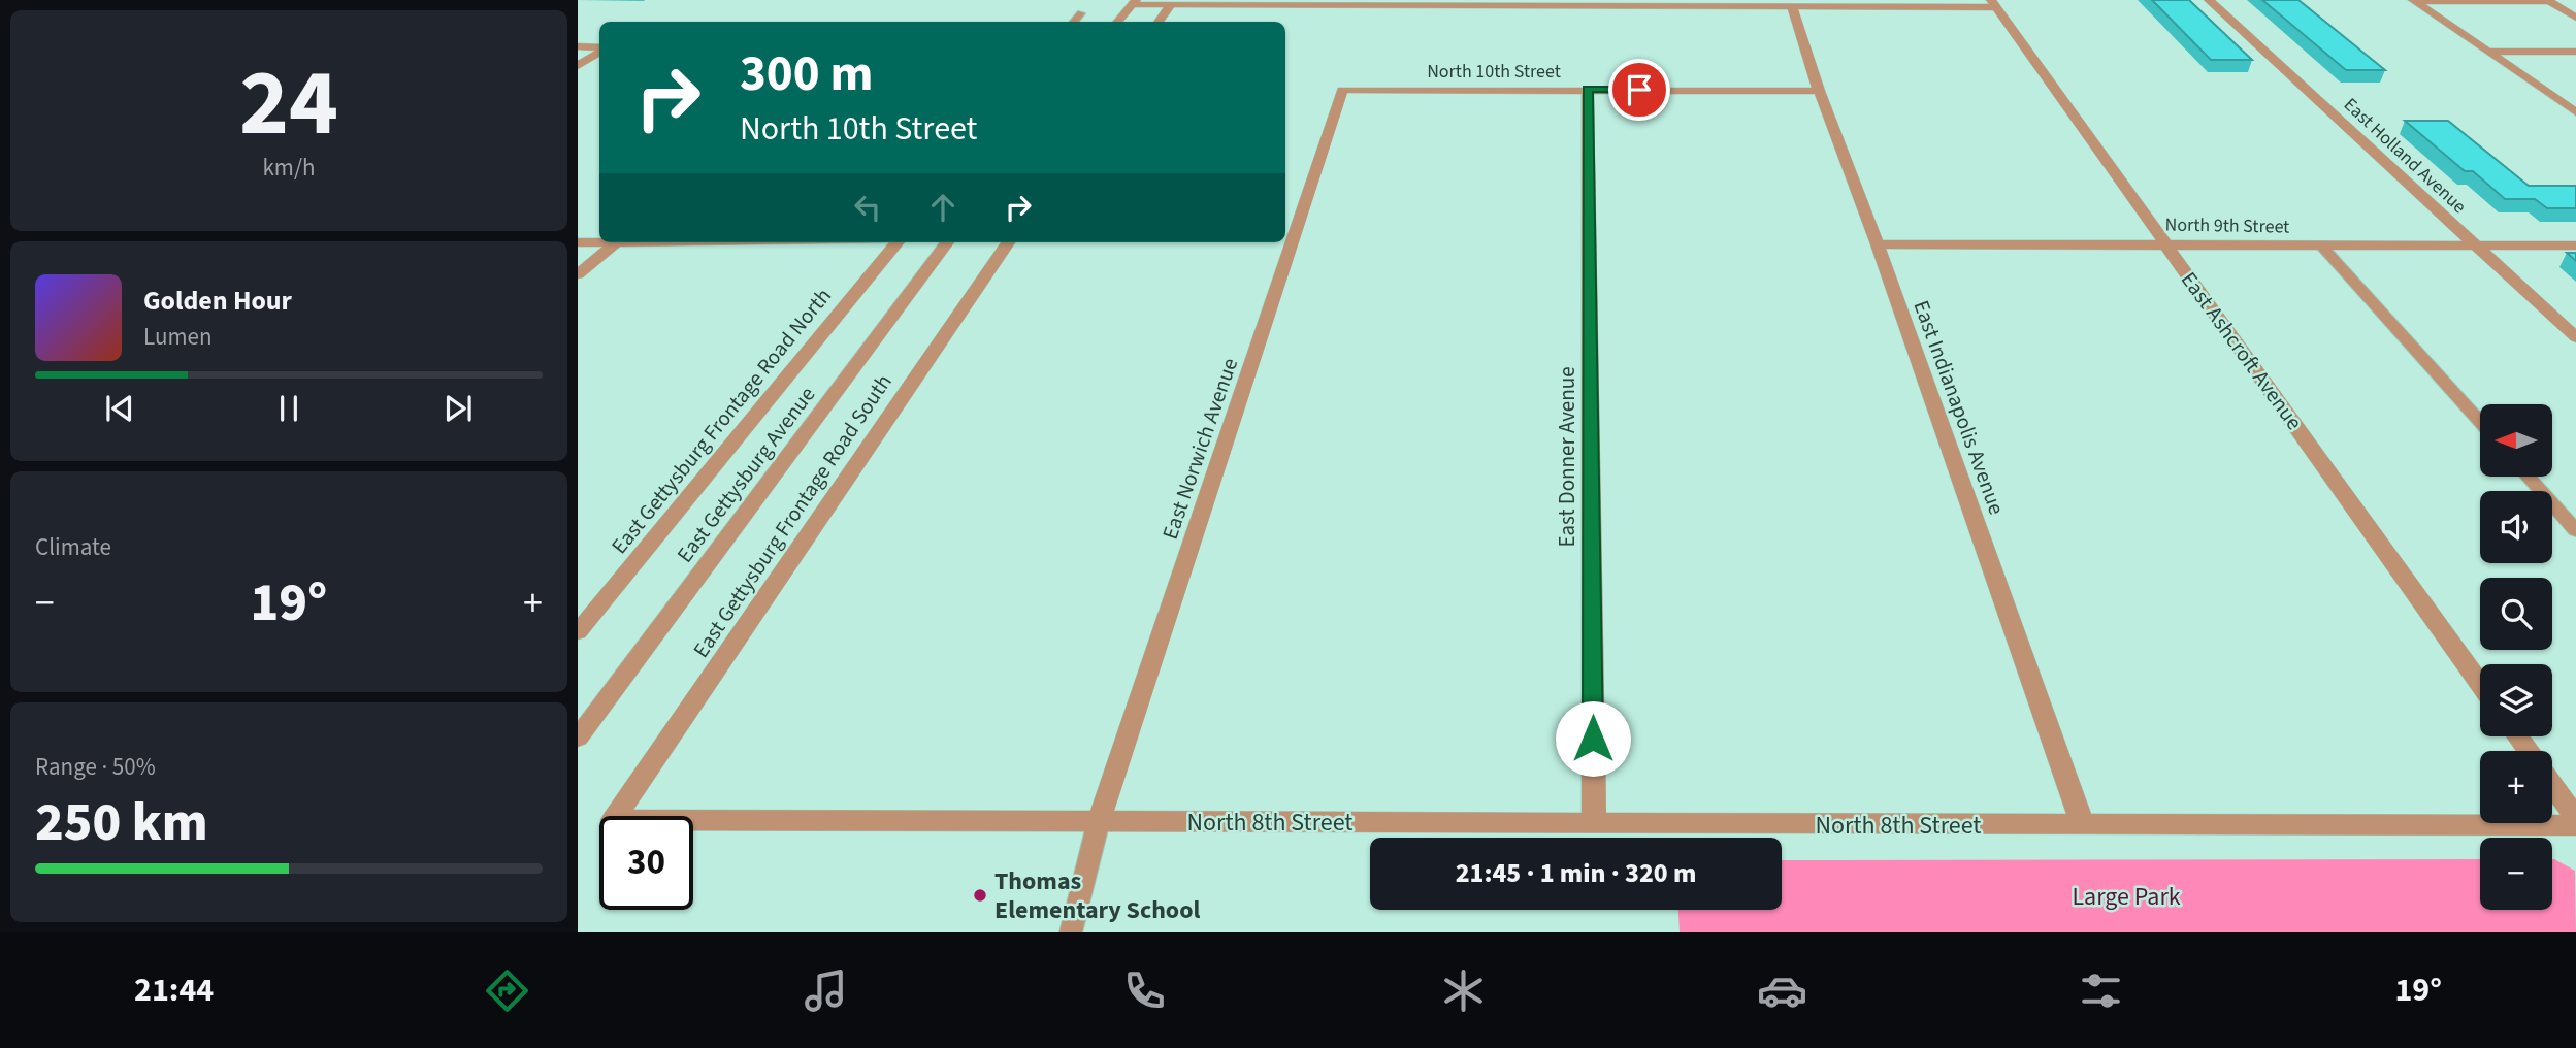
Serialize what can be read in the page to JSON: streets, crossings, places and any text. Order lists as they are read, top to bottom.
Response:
{
  "streets": {
    "street": [
      "North 10th Street",
      "East Holland Avenue",
      "North 9th Street",
      "East Ashcroft Avenue",
      "East Indianapolis Avenue",
      "East Gettysburg Frontage Road North",
      "East Norwich Avenue",
      "East Donner Avenue",
      "East Gettysburg Avenue",
      "East Gettysburg Frontage Road South",
      "North 8th Street"
    ]
  },
  "crossings": [
    ["North 10th Street", "East Indianapolis Avenue"],
    ["North 10th Street", "East Norwich Avenue"],
    ["North 10th Street", "East Donner Avenue"],
    ["East Holland Avenue", "North 9th Street"],
    ["North 9th Street", "East Ashcroft Avenue"],
    ["North 9th Street", "East Indianapolis Avenue"],
    ["East Indianapolis Avenue", "North 8th Street"],
    ["East Norwich Avenue", "North 8th Street"],
    ["East Donner Avenue", "North 8th Street"]
  ],
  "parks": ["Large Park"],
  "places": ["Thomas Elementary School"],
  "north": "left",
  "page": {
    "tile": [
      ["24", "km/h"],
      "Climate",
      ["Range · 50%", "250 km"]
    ],
    "turn": ["300 m", "North 10th Street"],
    "song": ["Golden Hour", "Lumen"],
    "map_buttons": ["+", "−"],
    "heat": ["−", "19°", "+"],
    "limit": "30",
    "trip": "21:45 · 1 min · 320 m",
    "tabs": ["21:44", "19°"]
  }
}
